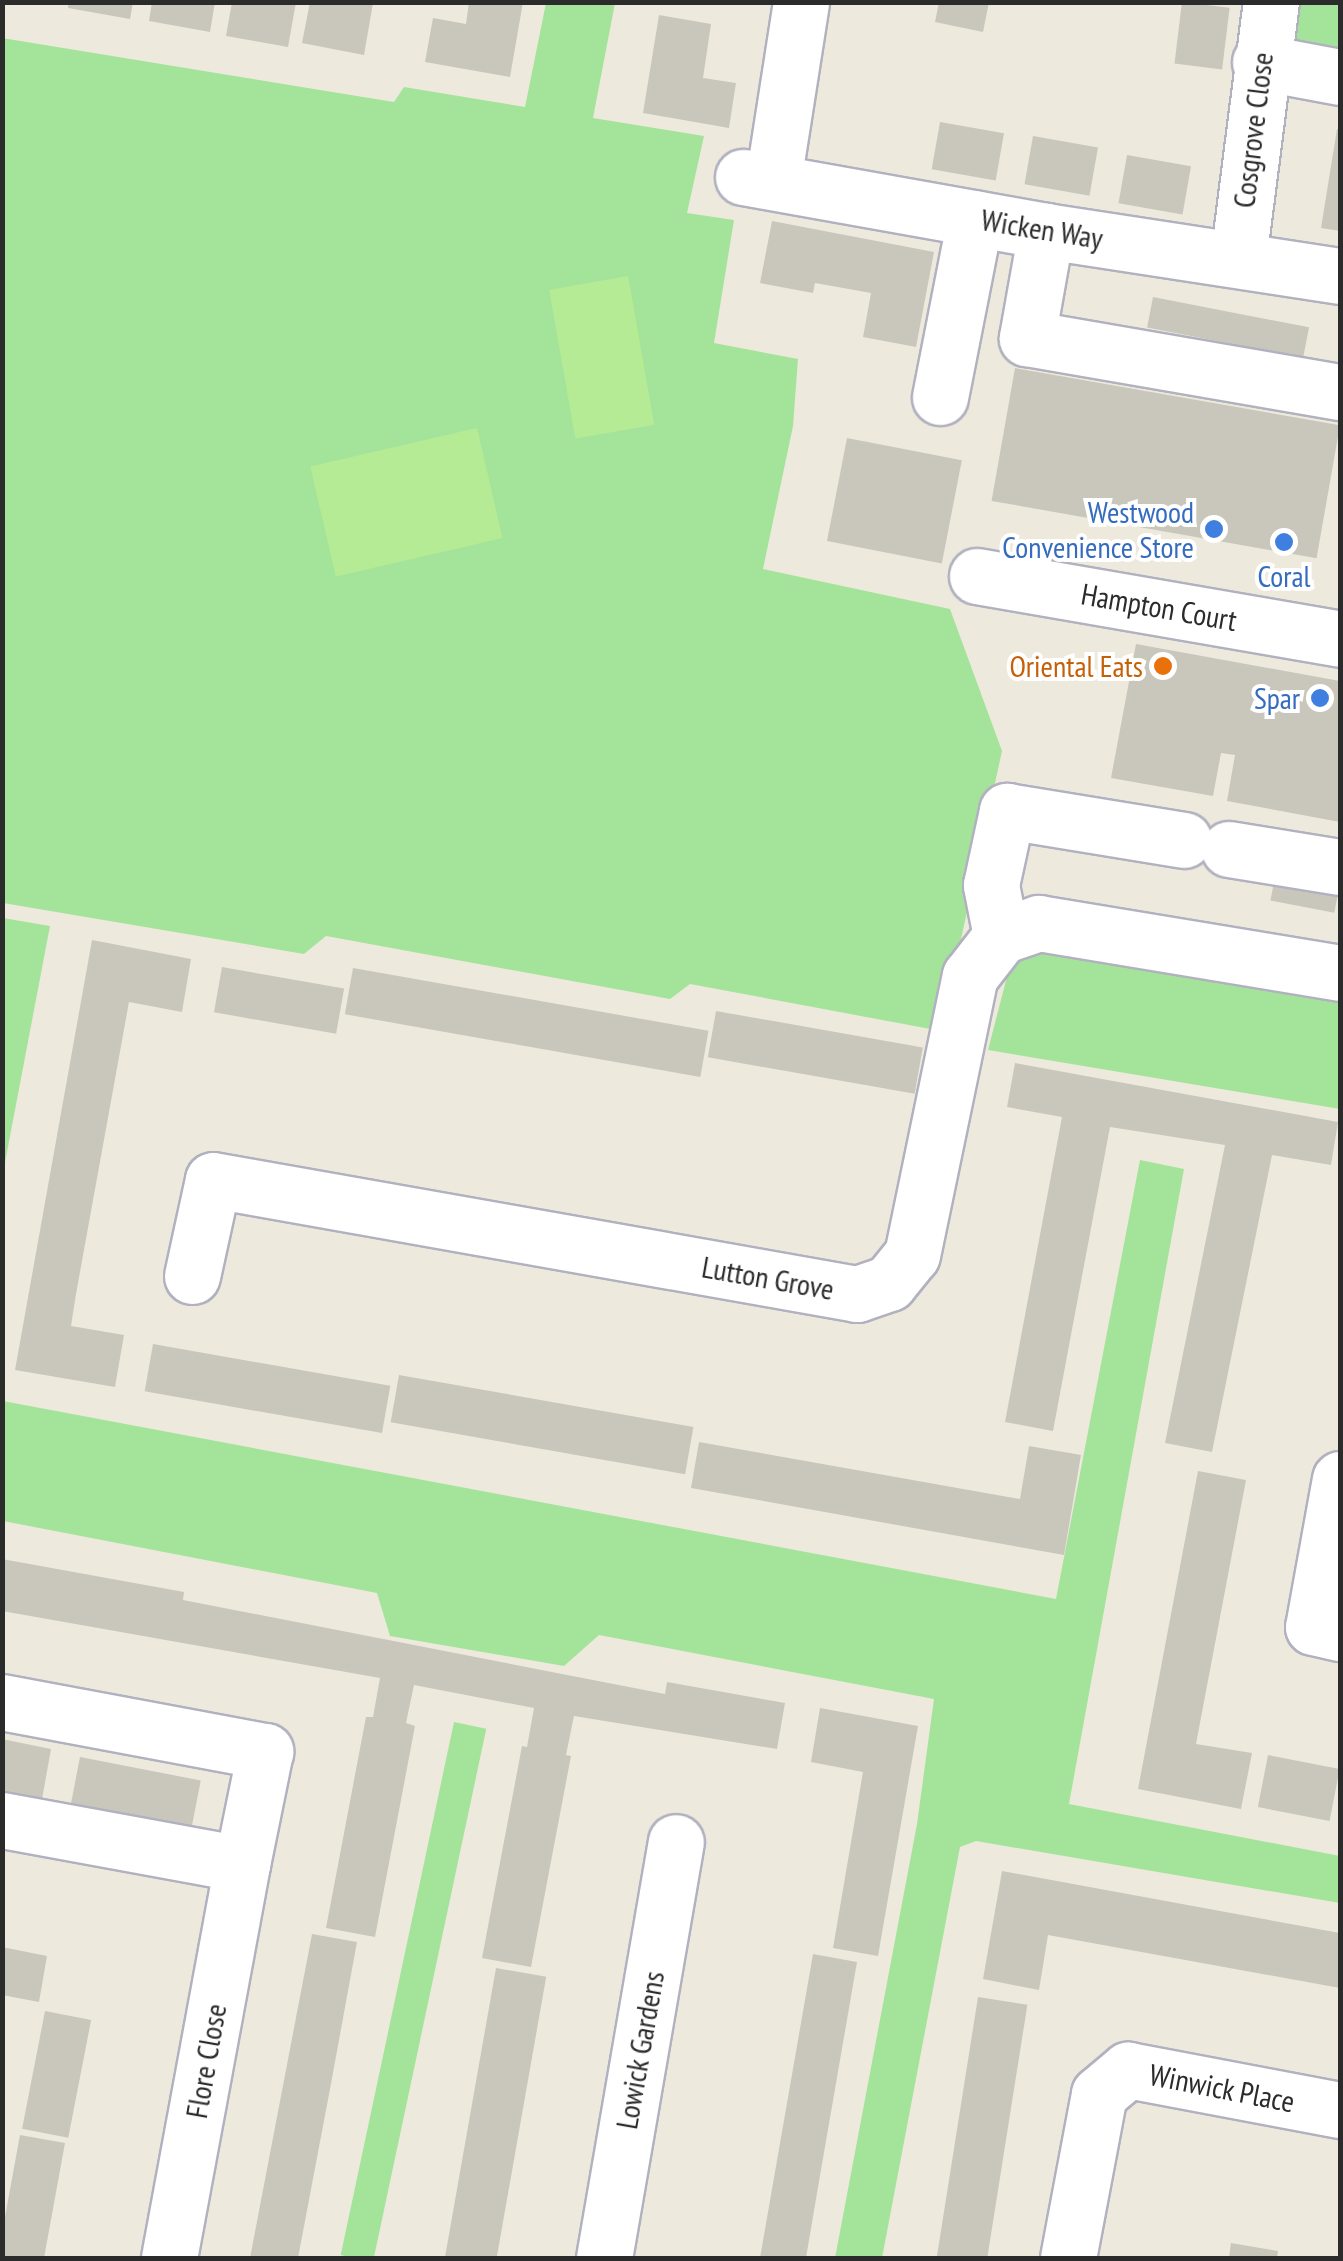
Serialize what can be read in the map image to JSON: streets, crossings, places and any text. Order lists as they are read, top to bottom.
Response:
{
  "streets": {
    "street": [
      "Cosgrove Close",
      "Wicken Way",
      "Hampton Court",
      "Lutton Grove",
      "Lowick Gardens",
      "Flore Close",
      "Winwick Place"
    ]
  },
  "crossings": [
    ["Cosgrove Close", "Wicken Way"]
  ],
  "places": [
    "Westwood Convenience Store",
    "Coral",
    "Oriental Eats",
    "Spar"
  ]
}
